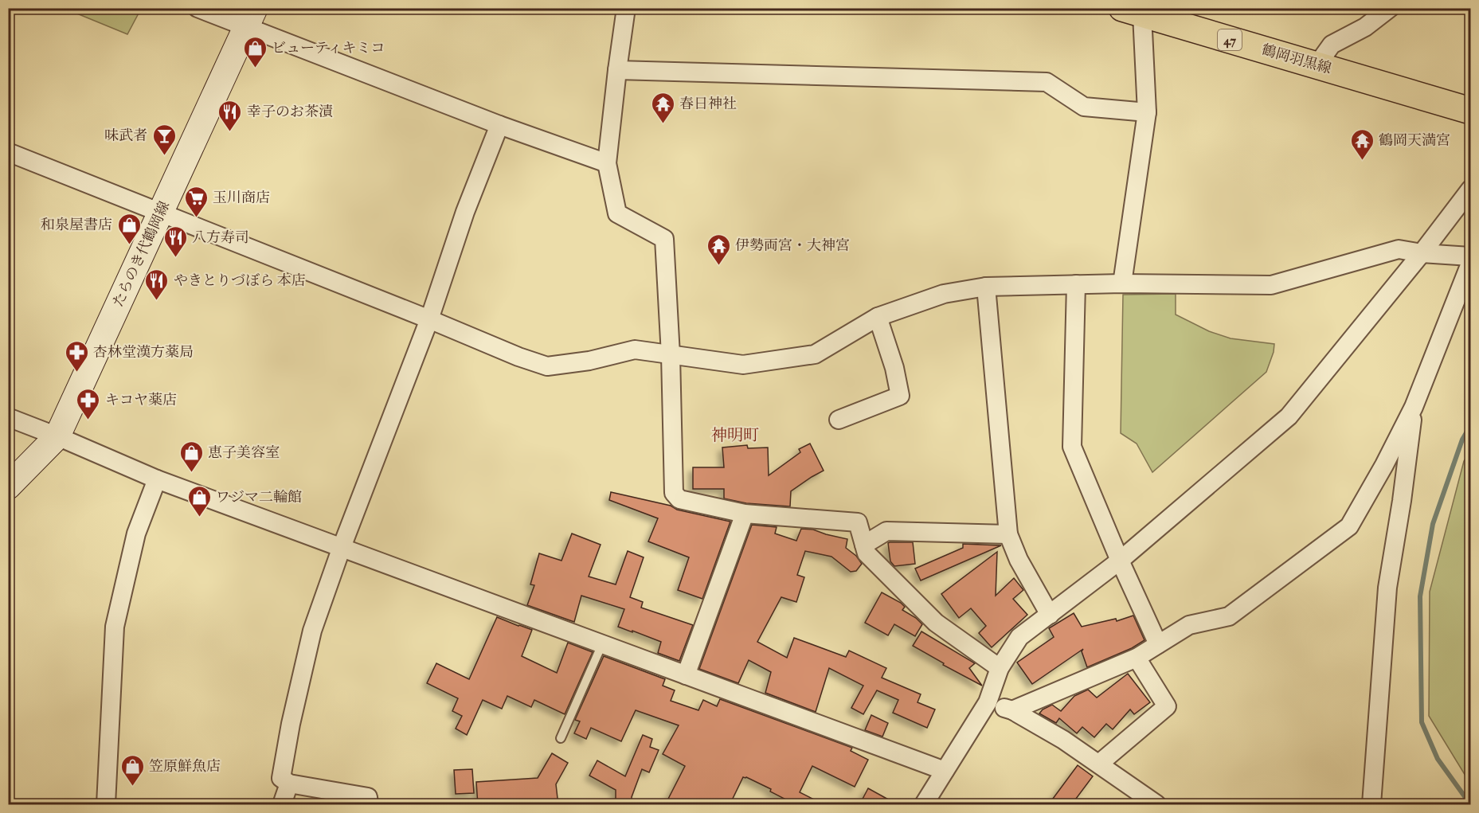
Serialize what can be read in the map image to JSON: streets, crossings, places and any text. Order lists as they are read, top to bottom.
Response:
{
  "streets": {
    "main road": ["47", "鶴岡羽黒線", "たらのき代鶴岡線"]
  },
  "districts": ["神明町"],
  "places": {
    "shop": [
      "ビューティキミコ",
      "和泉屋書店",
      "恵子美容室",
      "ワジマ二輪館",
      "笠原鮮魚店"
    ],
    "temple": ["春日神社", "鶴岡天満宮", "伊勢両宮・大神宮"],
    "restaurant": ["幸子のお茶漬", "八方寿司", "やきとりづぼら 本店"],
    "bar": ["味武者"],
    "supermarket": ["玉川商店"],
    "pharmacy": ["杏林堂漢方薬局", "キコヤ薬店"]
  }
}
